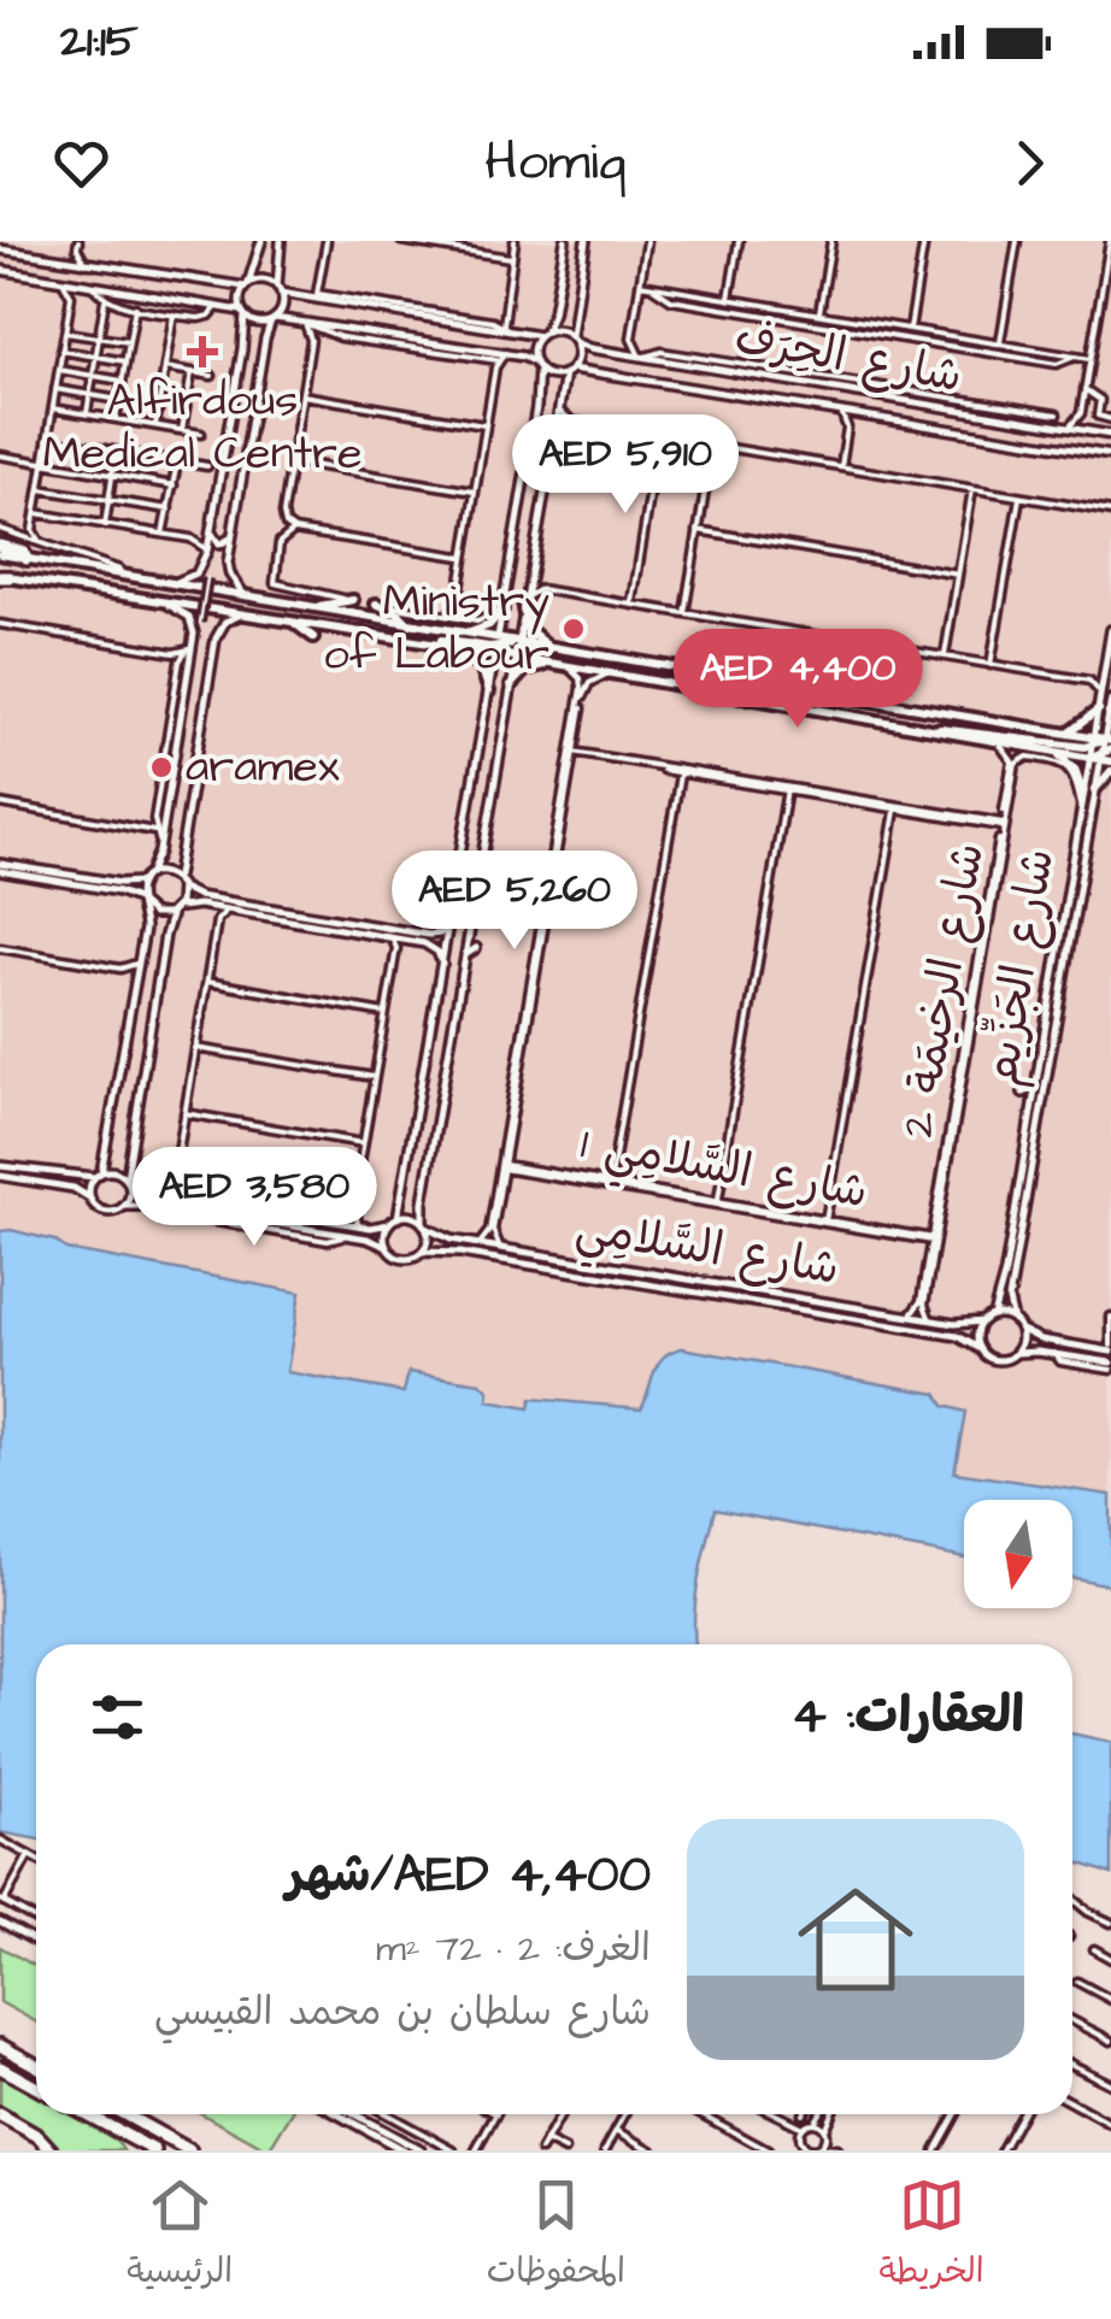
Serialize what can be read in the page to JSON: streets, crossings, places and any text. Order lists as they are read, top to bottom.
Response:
{
  "streets": {
    "street": [
      "شارع الحِرَف",
      "شارع الجَزِّيم",
      "شارع الرخيمَة 2",
      "شارع السَّلامِي 1",
      "شارع السَّلامِي"
    ]
  },
  "crossings": [
    ["شارع الجَزِّيم", "شارع الرخيمَة 2"],
    ["شارع الجَزِّيم", "شارع السَّلامِي"],
    ["شارع الرخيمَة 2", "شارع السَّلامِي 1"],
    ["شارع الرخيمَة 2", "شارع السَّلامِي"]
  ],
  "places": {
    "health": ["Alfirdous Medical Centre"],
    "other": ["Ministry of Labour", "aramex"]
  },
  "north": "bottom",
  "page": {
    "status": "21:15",
    "header": "Homiq",
    "price": [
      "AED 5,910",
      "AED 4,400",
      "AED 5,260",
      "AED 3,580"
    ],
    "heading": "العقارات: 4",
    "list": [
      {
        "name": "AED 4,400/شهر",
        "note": "الغرف: 2 · 72 m² · شارع سلطان بن محمد القبيسي"
      }
    ],
    "tabs": ["الخريطة", "المحفوظات", "الرئيسية"]
  }
}
